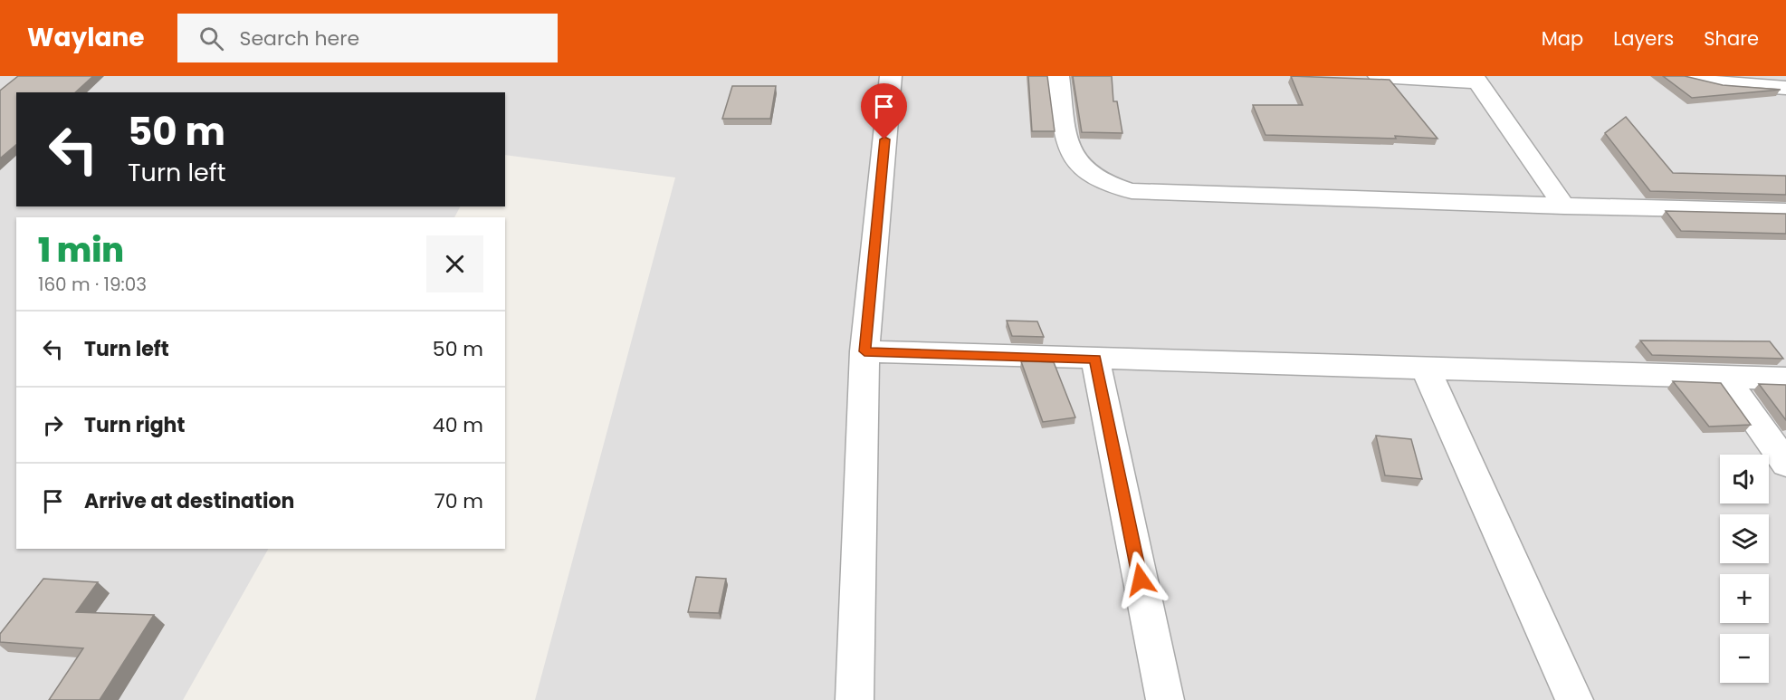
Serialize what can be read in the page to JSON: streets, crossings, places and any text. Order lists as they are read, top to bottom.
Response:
{
  "page": {
    "header": "Waylane",
    "search": "Search here",
    "nav": ["Map", "Layers", "Share"],
    "turn": ["50 m", "Turn left"],
    "heading": ["1 min", "160 m · 19:03"],
    "list": [
      {
        "name": "Turn left",
        "value": "50 m"
      },
      {
        "name": "Turn right",
        "value": "40 m"
      },
      {
        "name": "Arrive at destination",
        "value": "70 m"
      }
    ],
    "map_buttons": ["+", "−"]
  }
}
